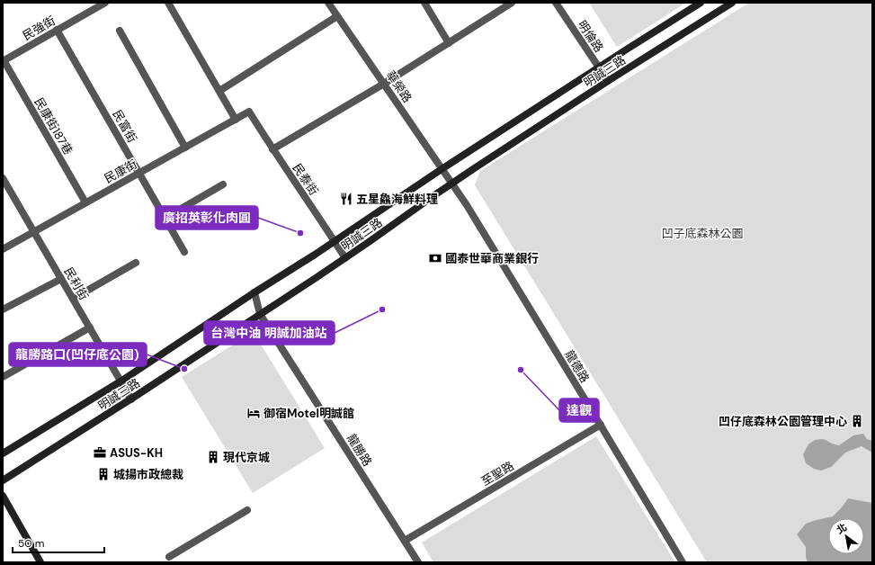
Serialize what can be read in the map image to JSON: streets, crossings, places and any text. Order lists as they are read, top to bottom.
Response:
{
  "streets": {
    "street": [
      "民強街",
      "明倫路",
      "明誠三路",
      "華榮路",
      "民康街187巷",
      "民富街",
      "民康街",
      "民泰街",
      "民利街",
      "龍德路",
      "龍勝路",
      "至聖路"
    ]
  },
  "crossings": [
    ["民強街", "民康街187巷"],
    ["民強街", "民富街"],
    ["明倫路", "明誠三路"],
    ["明誠三路", "華榮路"],
    ["明誠三路", "民泰街"],
    ["明誠三路", "民利街"],
    ["明誠三路", "龍德路"],
    ["明誠三路", "龍勝路"],
    ["華榮路", "龍德路"],
    ["民康街187巷", "民康街"],
    ["民富街", "民康街"],
    ["民康街", "民泰街"],
    ["民康街", "民利街"],
    ["龍德路", "至聖路"],
    ["龍勝路", "至聖路"]
  ],
  "parks": ["凹子底森林公園"],
  "places": {
    "restaurant": ["五星鱻海鮮料理"],
    "other": [
      "廣招英彰化肉圓",
      "台灣中油 明誠加油站",
      "龍勝路口(凹仔底公園)",
      "達觀"
    ],
    "bank": ["國泰世華商業銀行"],
    "hotel": ["御宿Motel明誠館"],
    "building": ["凹仔底森林公園管理中心", "現代京城", "城揚市政總裁"],
    "office": ["ASUS-KH"]
  },
  "scale_bar": "50 m",
  "north": "top left"
}
